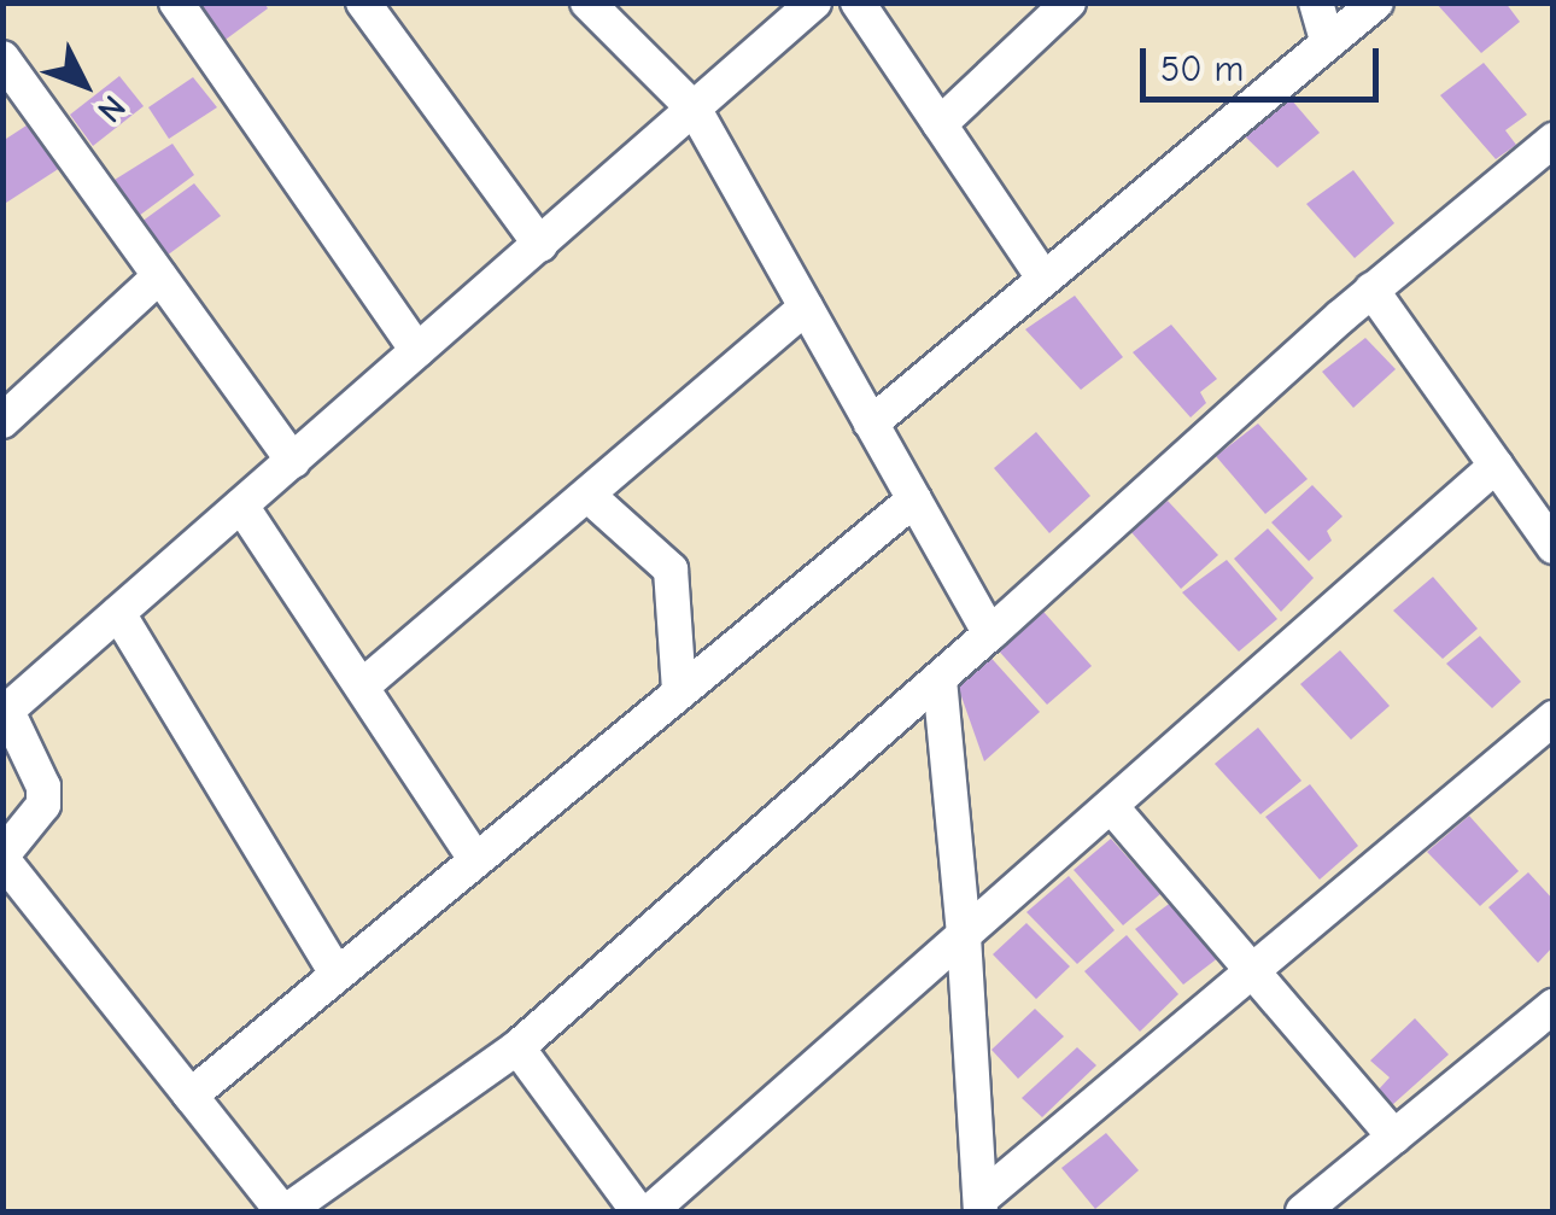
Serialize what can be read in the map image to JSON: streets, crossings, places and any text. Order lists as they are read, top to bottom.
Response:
{
  "scale_bar": "50 m",
  "north": "bottom right"
}
